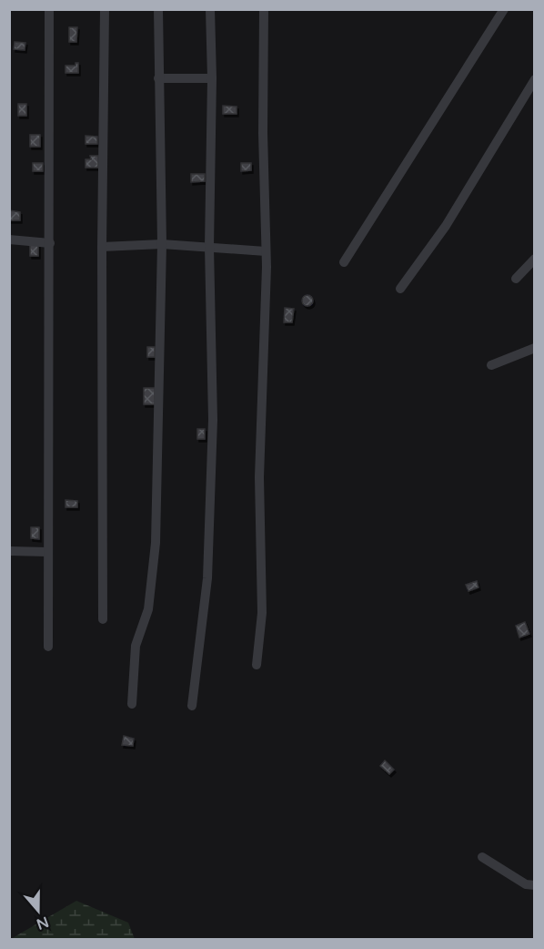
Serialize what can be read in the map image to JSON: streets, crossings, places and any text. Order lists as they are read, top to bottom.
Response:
{
  "north": "bottom"
}
